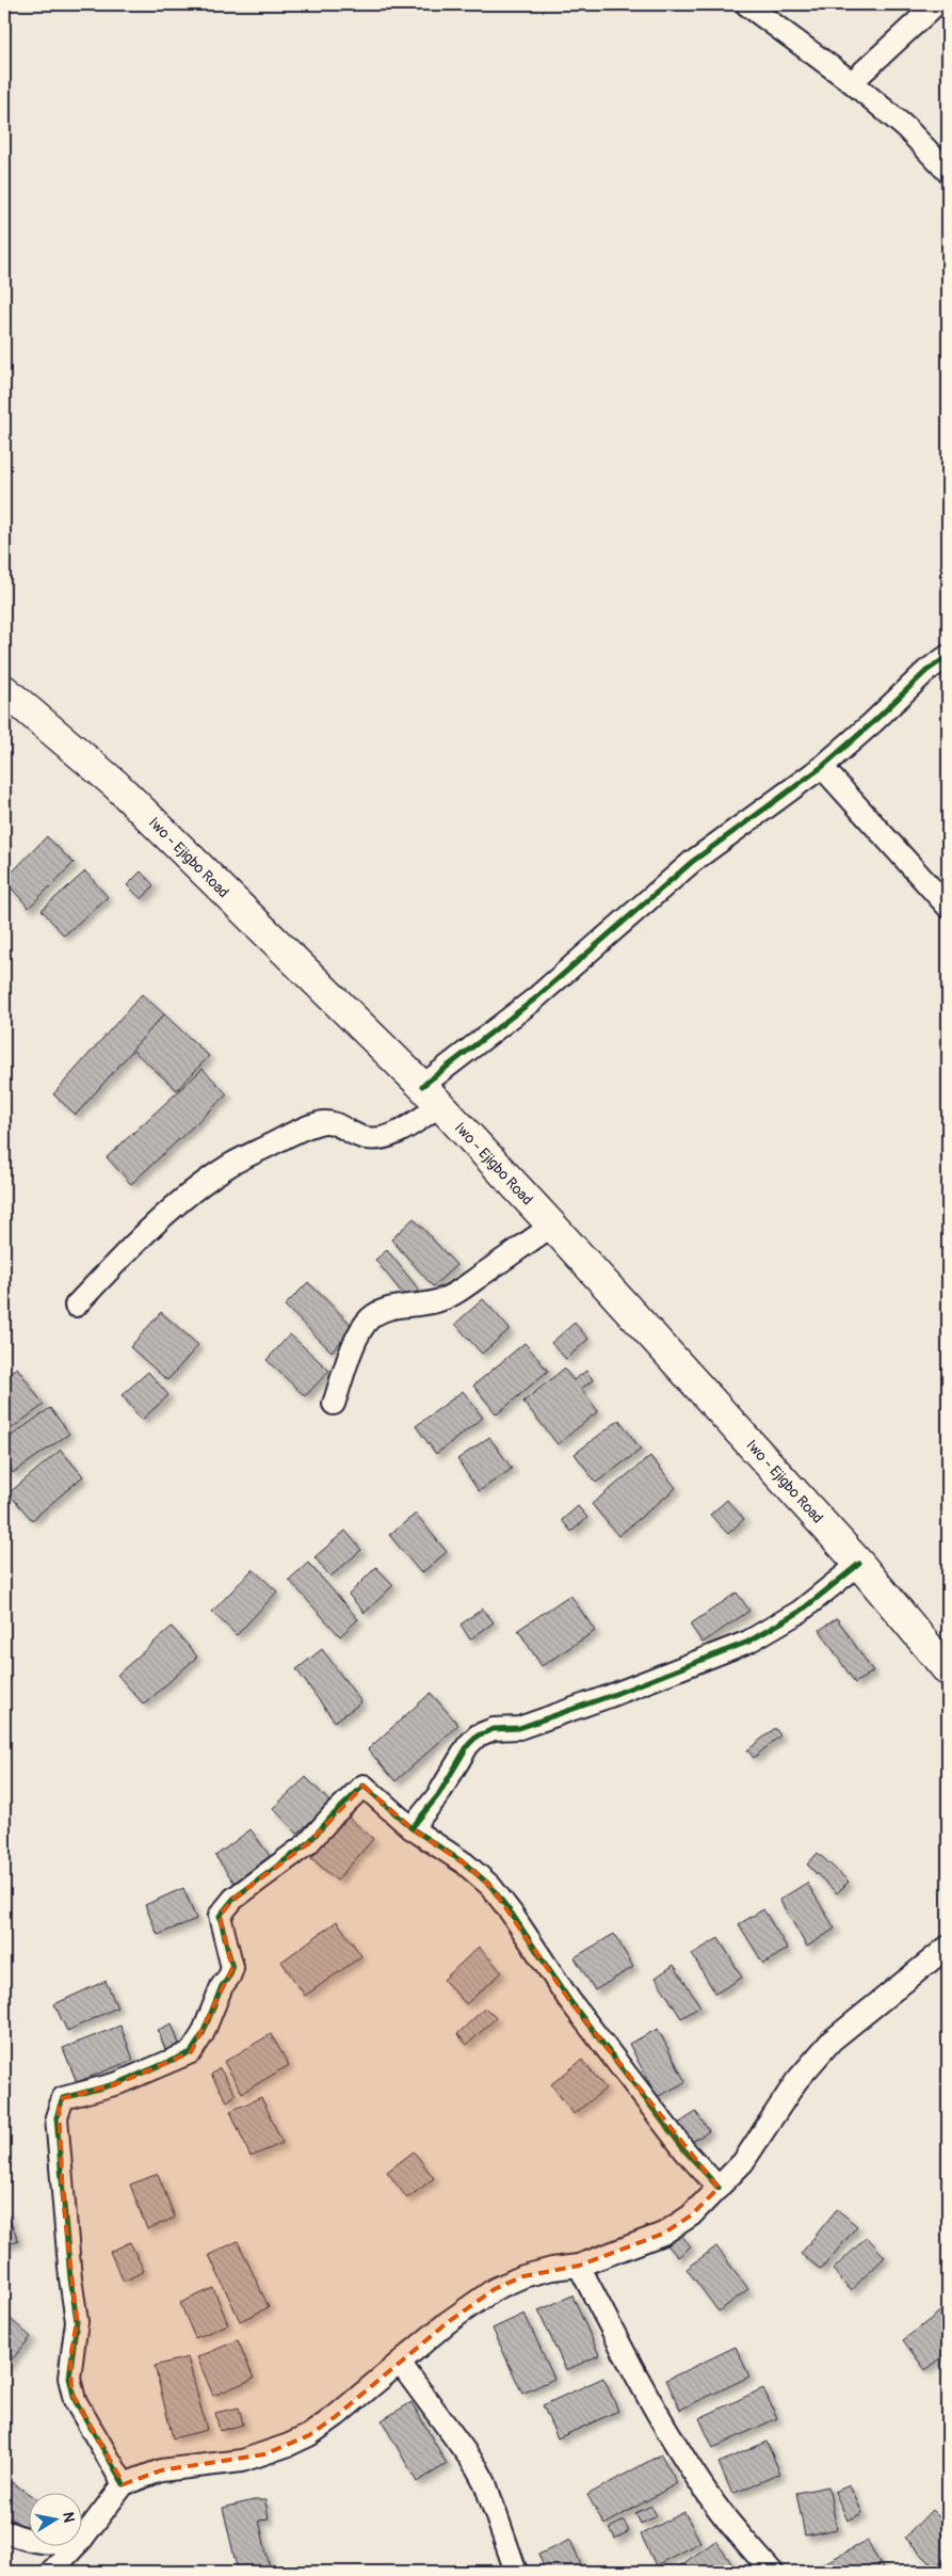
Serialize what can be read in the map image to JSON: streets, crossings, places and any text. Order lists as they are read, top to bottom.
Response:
{
  "streets": {
    "main road": ["Iwo - Ejigbo Road"]
  },
  "north": "right"
}
